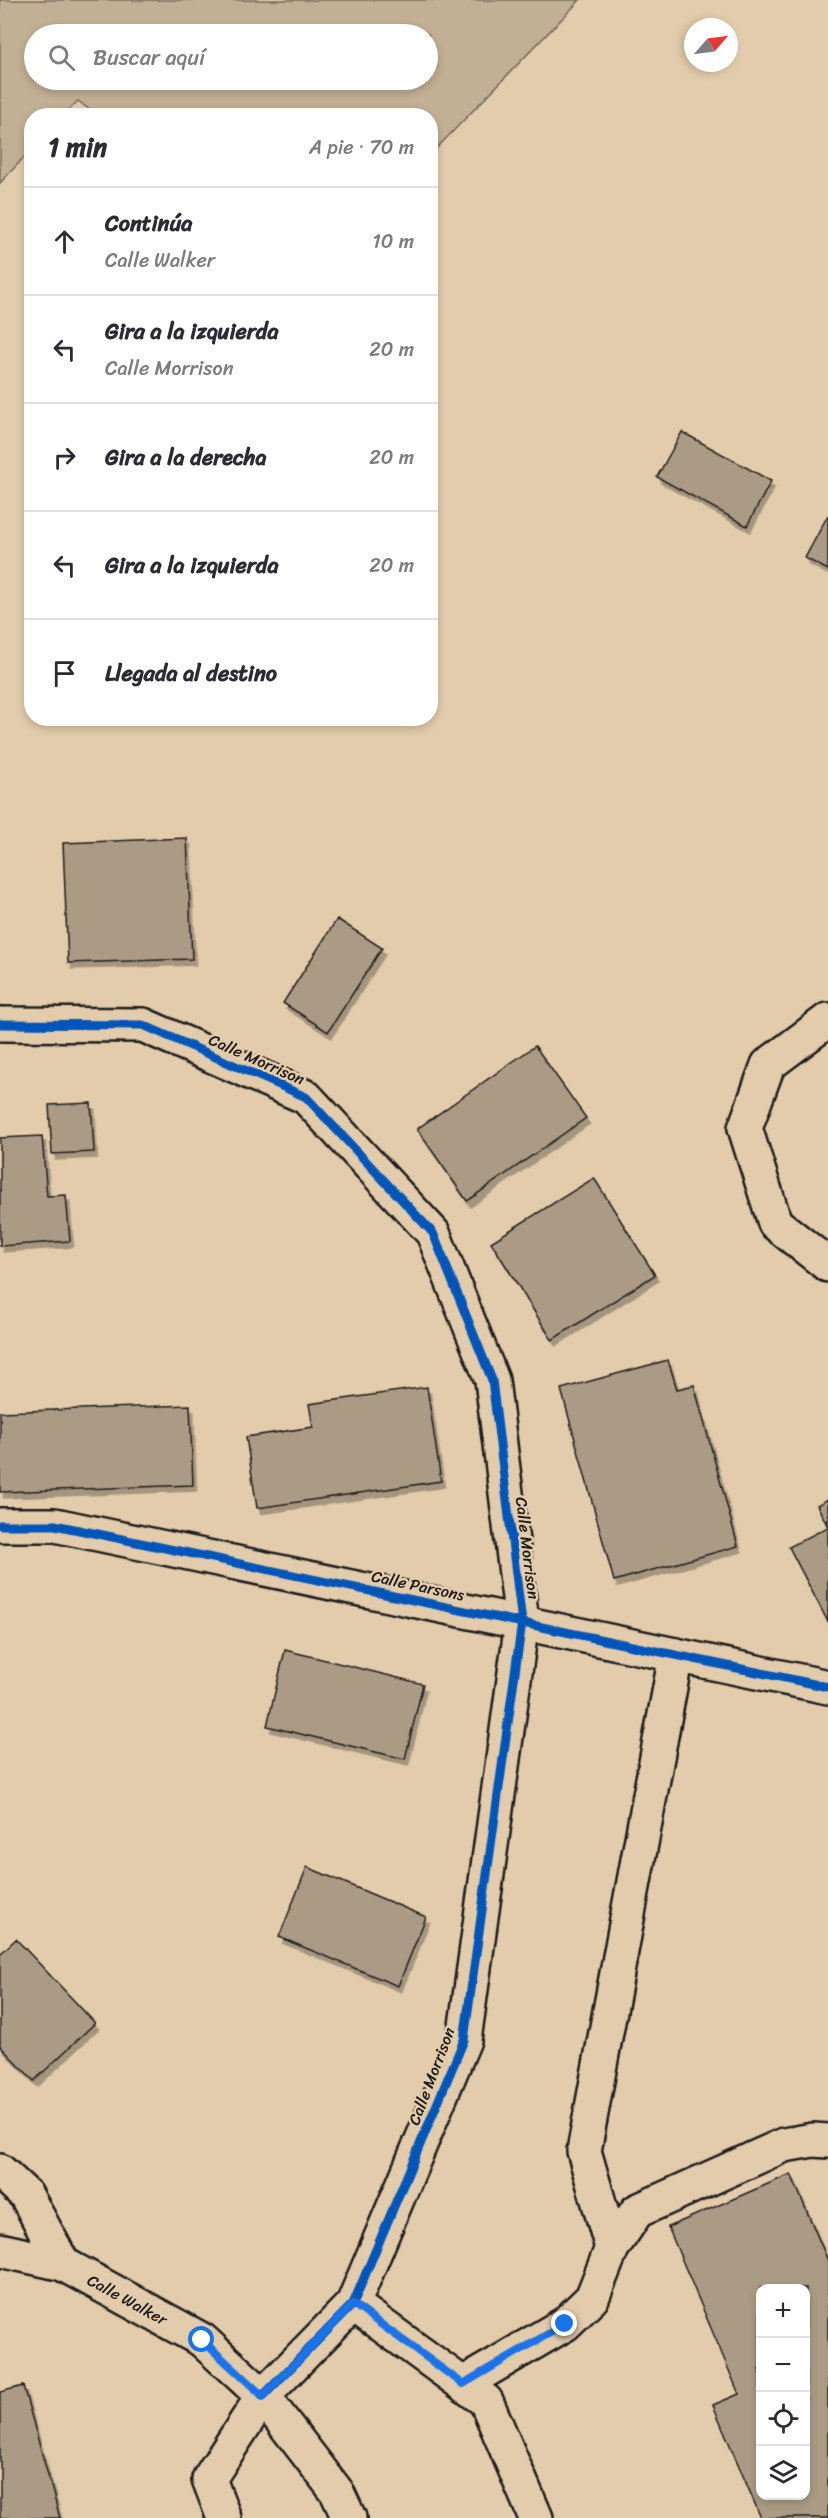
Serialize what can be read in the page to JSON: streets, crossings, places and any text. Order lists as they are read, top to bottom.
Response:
{
  "streets": {
    "street": ["Calle Morrison", "Calle Parsons", "Calle Walker"]
  },
  "crossings": [
    ["Calle Morrison", "Calle Parsons"],
    ["Calle Morrison", "Calle Walker"]
  ],
  "north": "top right",
  "page": {
    "search": "Buscar aquí",
    "heading": ["1 min", "A pie · 70 m"],
    "list": [
      ["Continúa", "Calle Walker", "10 m"],
      ["Gira a la izquierda", "Calle Morrison", "20 m"],
      ["Gira a la derecha", "20 m"],
      ["Gira a la izquierda", "20 m"],
      "Llegada al destino"
    ],
    "map_buttons": ["+", "−"]
  }
}
